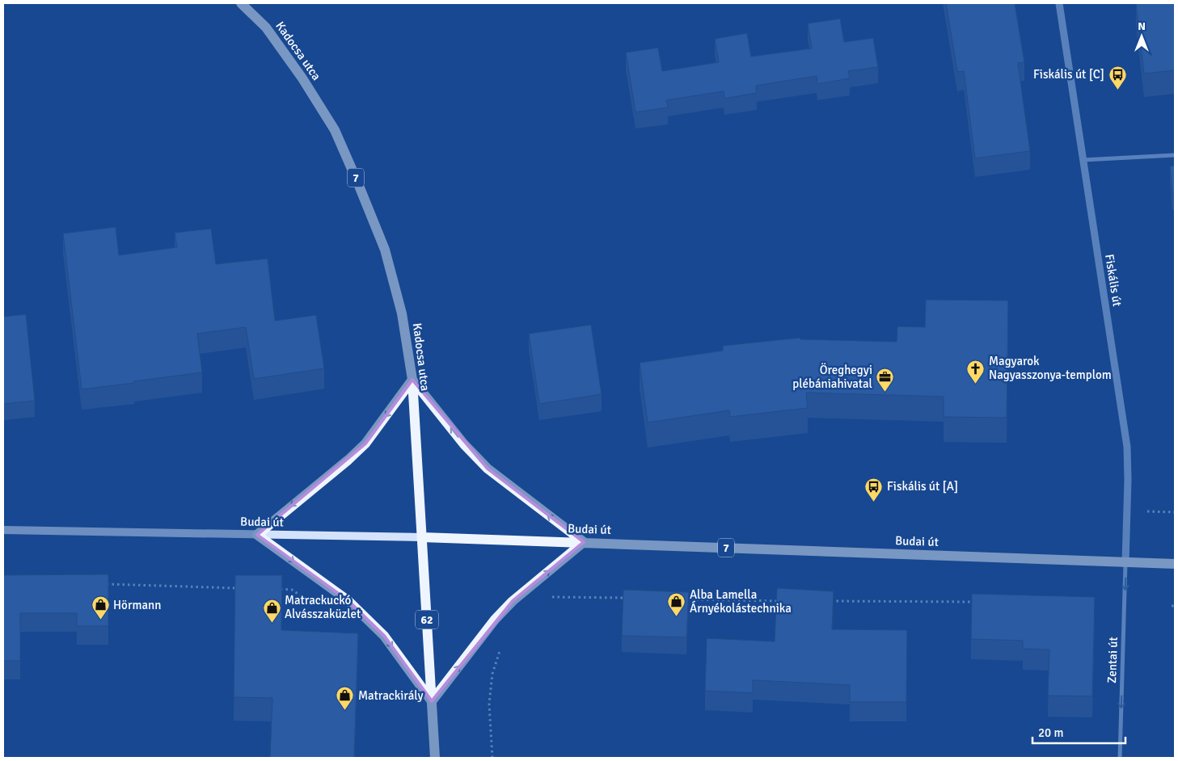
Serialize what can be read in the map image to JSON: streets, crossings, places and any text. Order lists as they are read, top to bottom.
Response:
{
  "streets": {
    "main road": [
      "Kadocsa utca",
      "7",
      "Budai út",
      "62"
    ],
    "street": ["Fiskális út", "Zentai út"]
  },
  "crossings": [
    ["Kadocsa utca", "7"],
    ["Kadocsa utca", "Budai út"],
    ["7", "Budai út"],
    ["Fiskális út", "Budai út"],
    ["Fiskális út", "Zentai út"],
    ["Budai út", "Zentai út"]
  ],
  "one_way": ["Zentai út"],
  "places": {
    "bus stop": ["Fiskális út [C]", "Fiskális út [A]"],
    "church": ["Magyarok Nagyasszonya-templom"],
    "office": ["Öreghegyi plébániahivatal"],
    "shop": [
      "Alba Lamella Árnyékolástechnika",
      "Hörmann",
      "Matrackuckó Alvásszaküzlet",
      "Matrackirály"
    ]
  },
  "scale_bar": "20 m",
  "north": "top"
}
